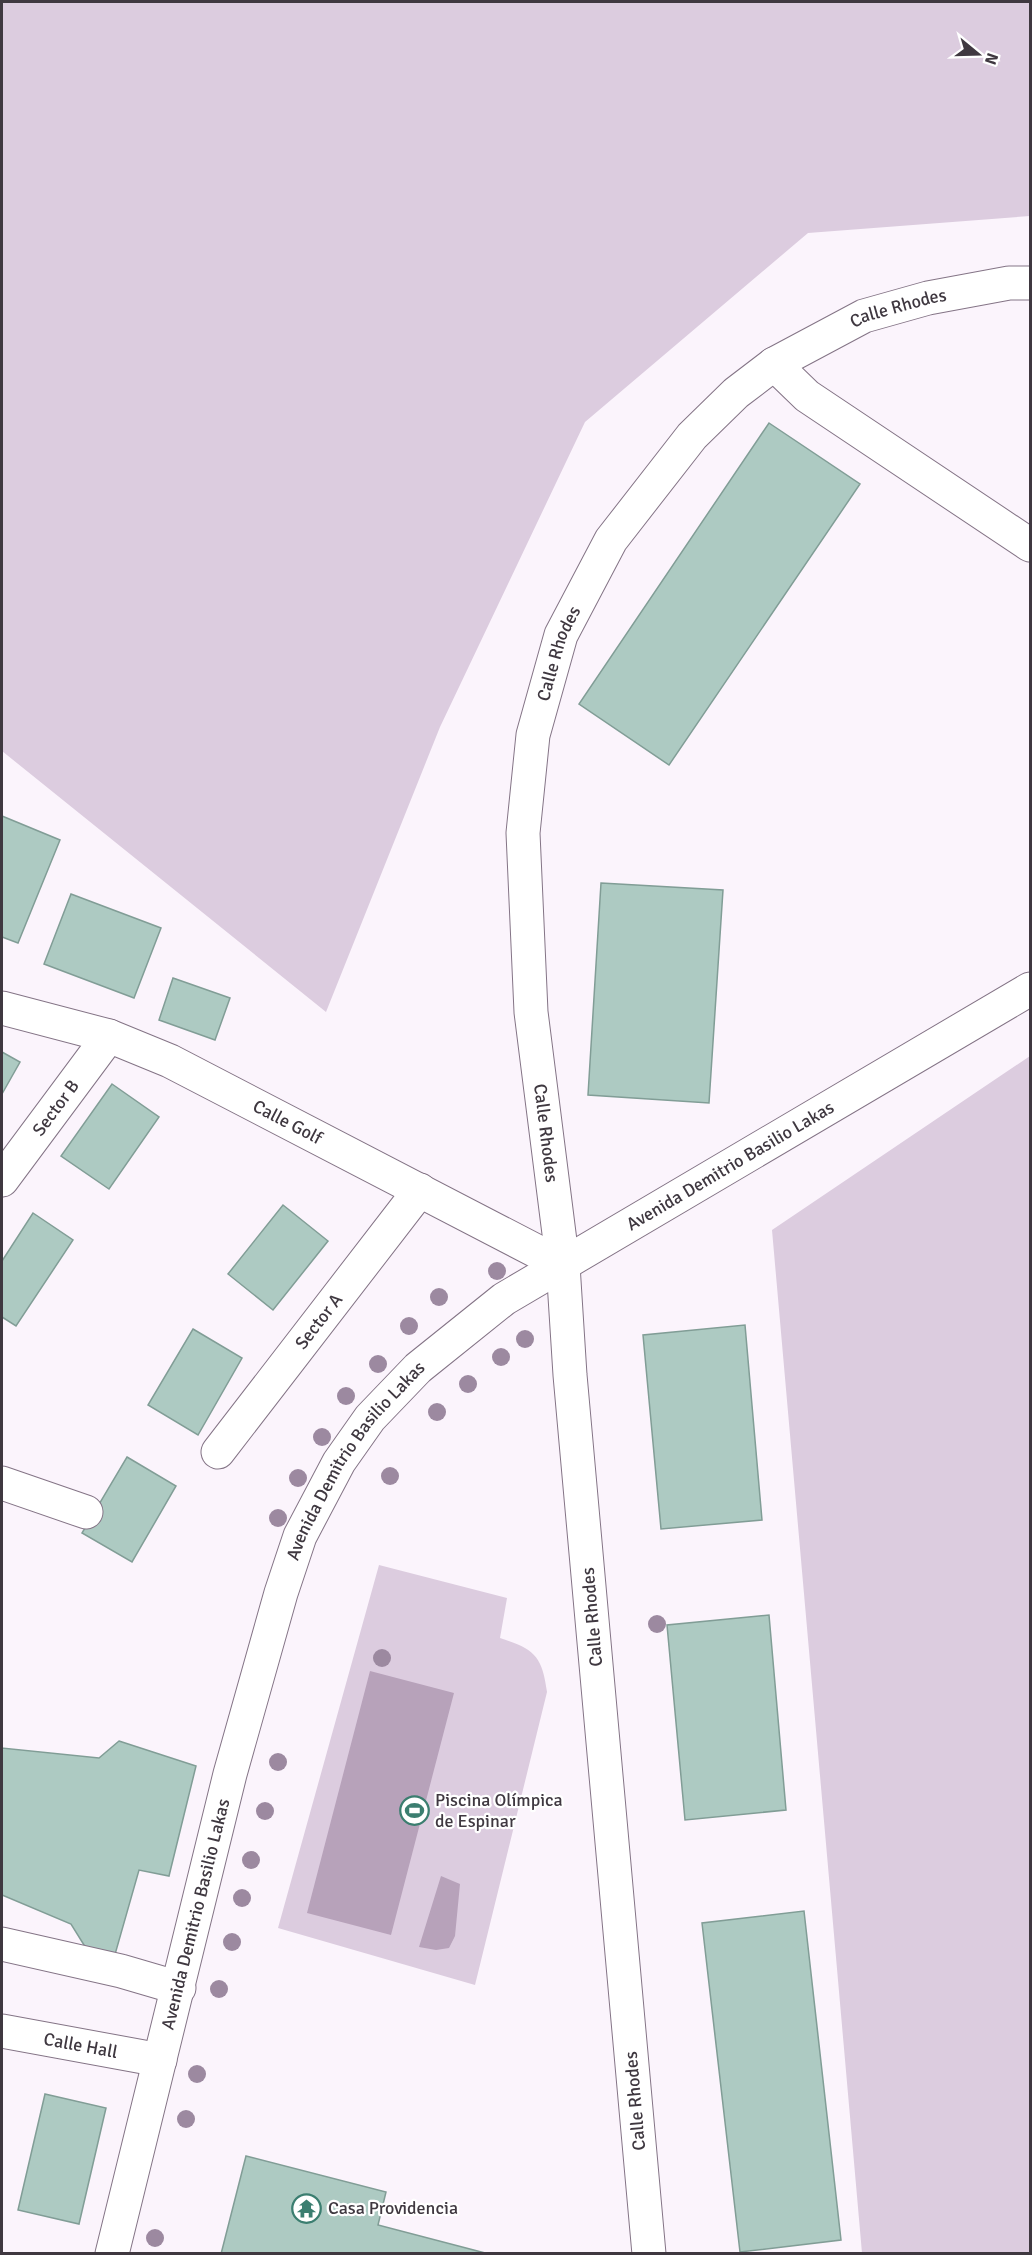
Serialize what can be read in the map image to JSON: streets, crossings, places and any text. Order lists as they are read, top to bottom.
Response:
{
  "streets": {
    "street": [
      "Calle Rhodes",
      "Sector B",
      "Calle Golf",
      "Avenida Demitrio Basilio Lakas",
      "Sector A",
      "Calle Hall"
    ]
  },
  "crossings": [
    ["Calle Rhodes", "Calle Golf"],
    ["Calle Rhodes", "Avenida Demitrio Basilio Lakas"],
    ["Sector B", "Calle Golf"],
    ["Calle Golf", "Avenida Demitrio Basilio Lakas"],
    ["Calle Golf", "Sector A"],
    ["Avenida Demitrio Basilio Lakas", "Calle Hall"]
  ],
  "places": {
    "sports": ["Piscina Olímpica de Espinar"],
    "temple": ["Casa Providencia"]
  },
  "north": "right"
}
